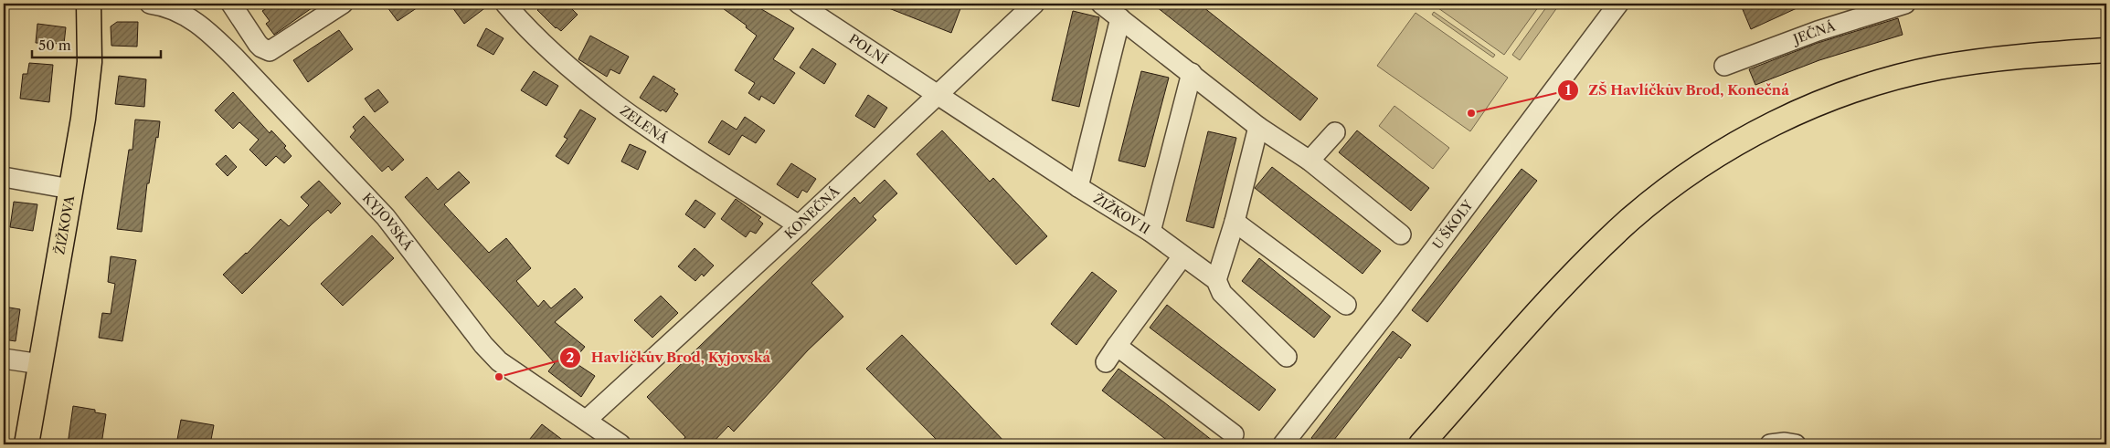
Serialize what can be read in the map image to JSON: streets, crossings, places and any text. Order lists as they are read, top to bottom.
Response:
{
  "streets": {
    "main road": ["ŽIŽKOVA"],
    "street": [
      "JEČNÁ",
      "POLNÍ",
      "ZELENÁ",
      "KONEČNÁ",
      "ŽIŽKOV II",
      "KYJOVSKÁ",
      "U ŠKOLY"
    ]
  },
  "crossings": [
    ["POLNÍ", "KONEČNÁ"],
    ["POLNÍ", "ŽIŽKOV II"],
    ["ZELENÁ", "KONEČNÁ"],
    ["KONEČNÁ", "ŽIŽKOV II"],
    ["KONEČNÁ", "KYJOVSKÁ"]
  ],
  "places": ["ZŠ Havlíčkův Brod, Konečná", "Havlíčkův Brod, Kyjovská"],
  "scale_bar": "50 m"
}
